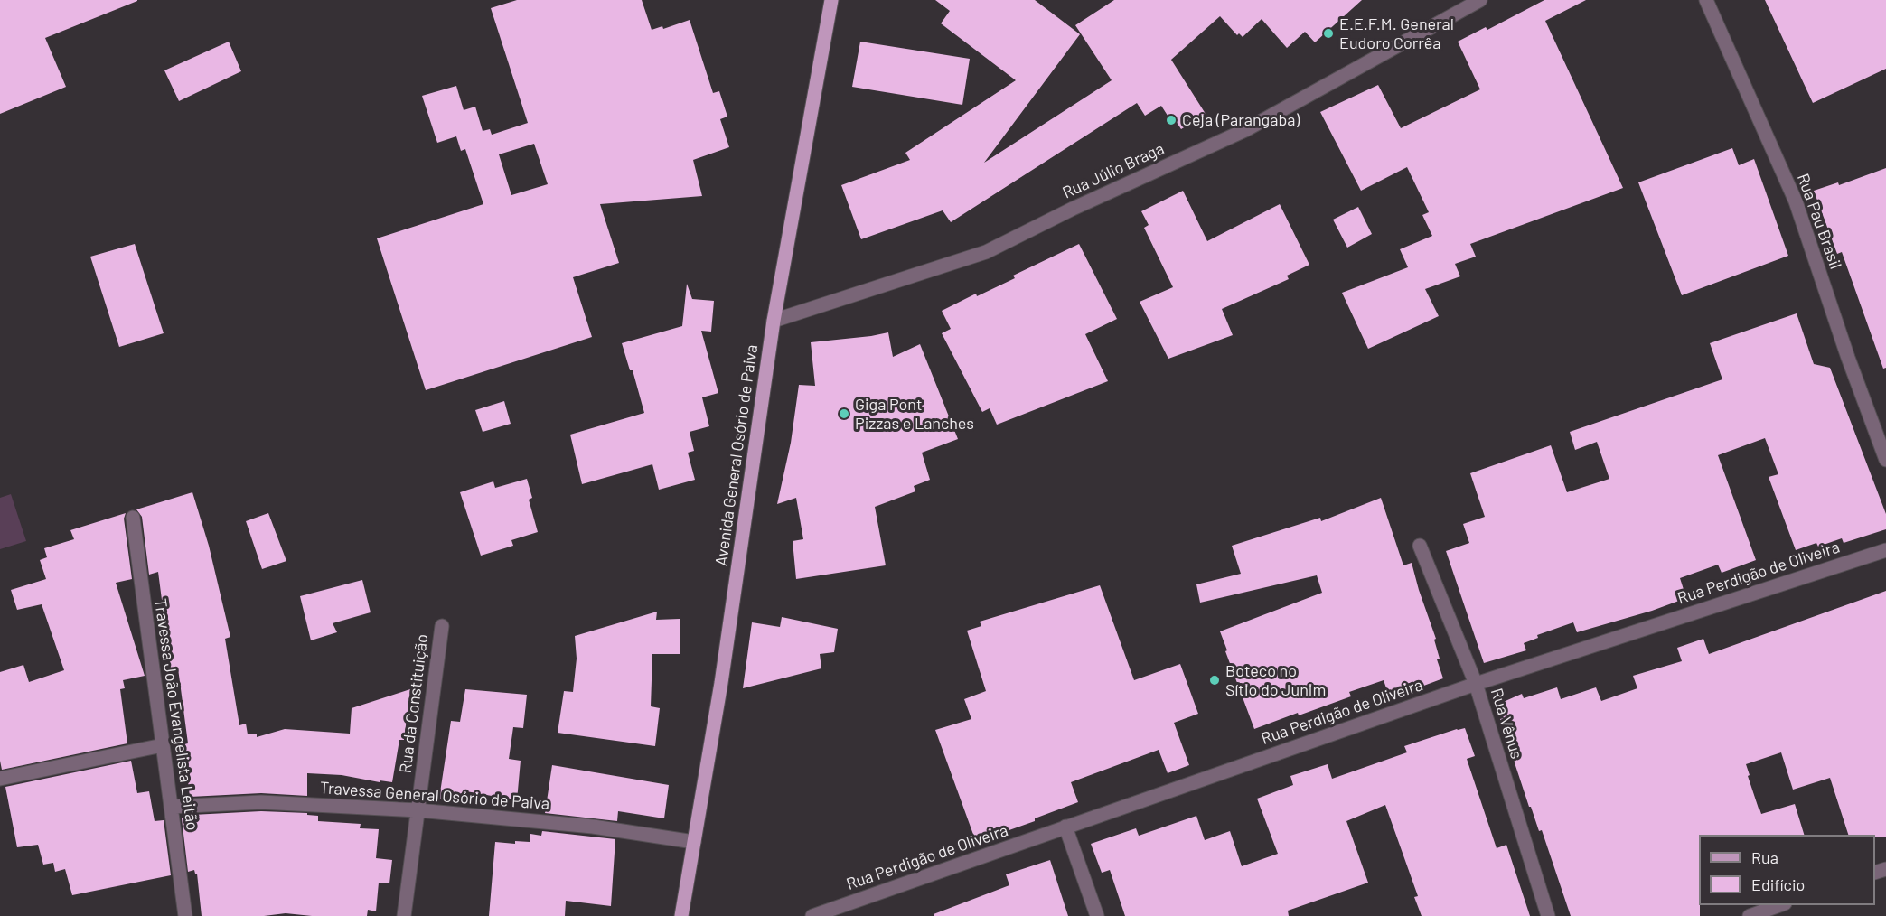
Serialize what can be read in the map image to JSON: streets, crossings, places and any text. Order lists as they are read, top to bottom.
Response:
{
  "streets": {
    "main road": ["Avenida General Osório de Paiva"],
    "street": [
      "Rua Júlio Braga",
      "Rua Pau Brasil",
      "Rua Perdigão de Oliveira",
      "Rua da Constituição",
      "Travessa João Evangelista Leitão",
      "Rua Vênus",
      "Travessa General Osório de Paiva"
    ]
  },
  "crossings": [
    ["Rua Júlio Braga", "Avenida General Osório de Paiva"],
    ["Avenida General Osório de Paiva", "Travessa General Osório de Paiva"],
    ["Rua Perdigão de Oliveira", "Rua Vênus"],
    ["Rua da Constituição", "Travessa General Osório de Paiva"],
    ["Travessa João Evangelista Leitão", "Travessa General Osório de Paiva"]
  ],
  "places": [
    "E.E.F.M. General Eudoro Corrêa",
    "Ceja (Parangaba)",
    "Giga Pont Pizzas e Lanches",
    "Boteco no Sítio do Junim"
  ],
  "legend": ["Rua", "Edifício"]
}
